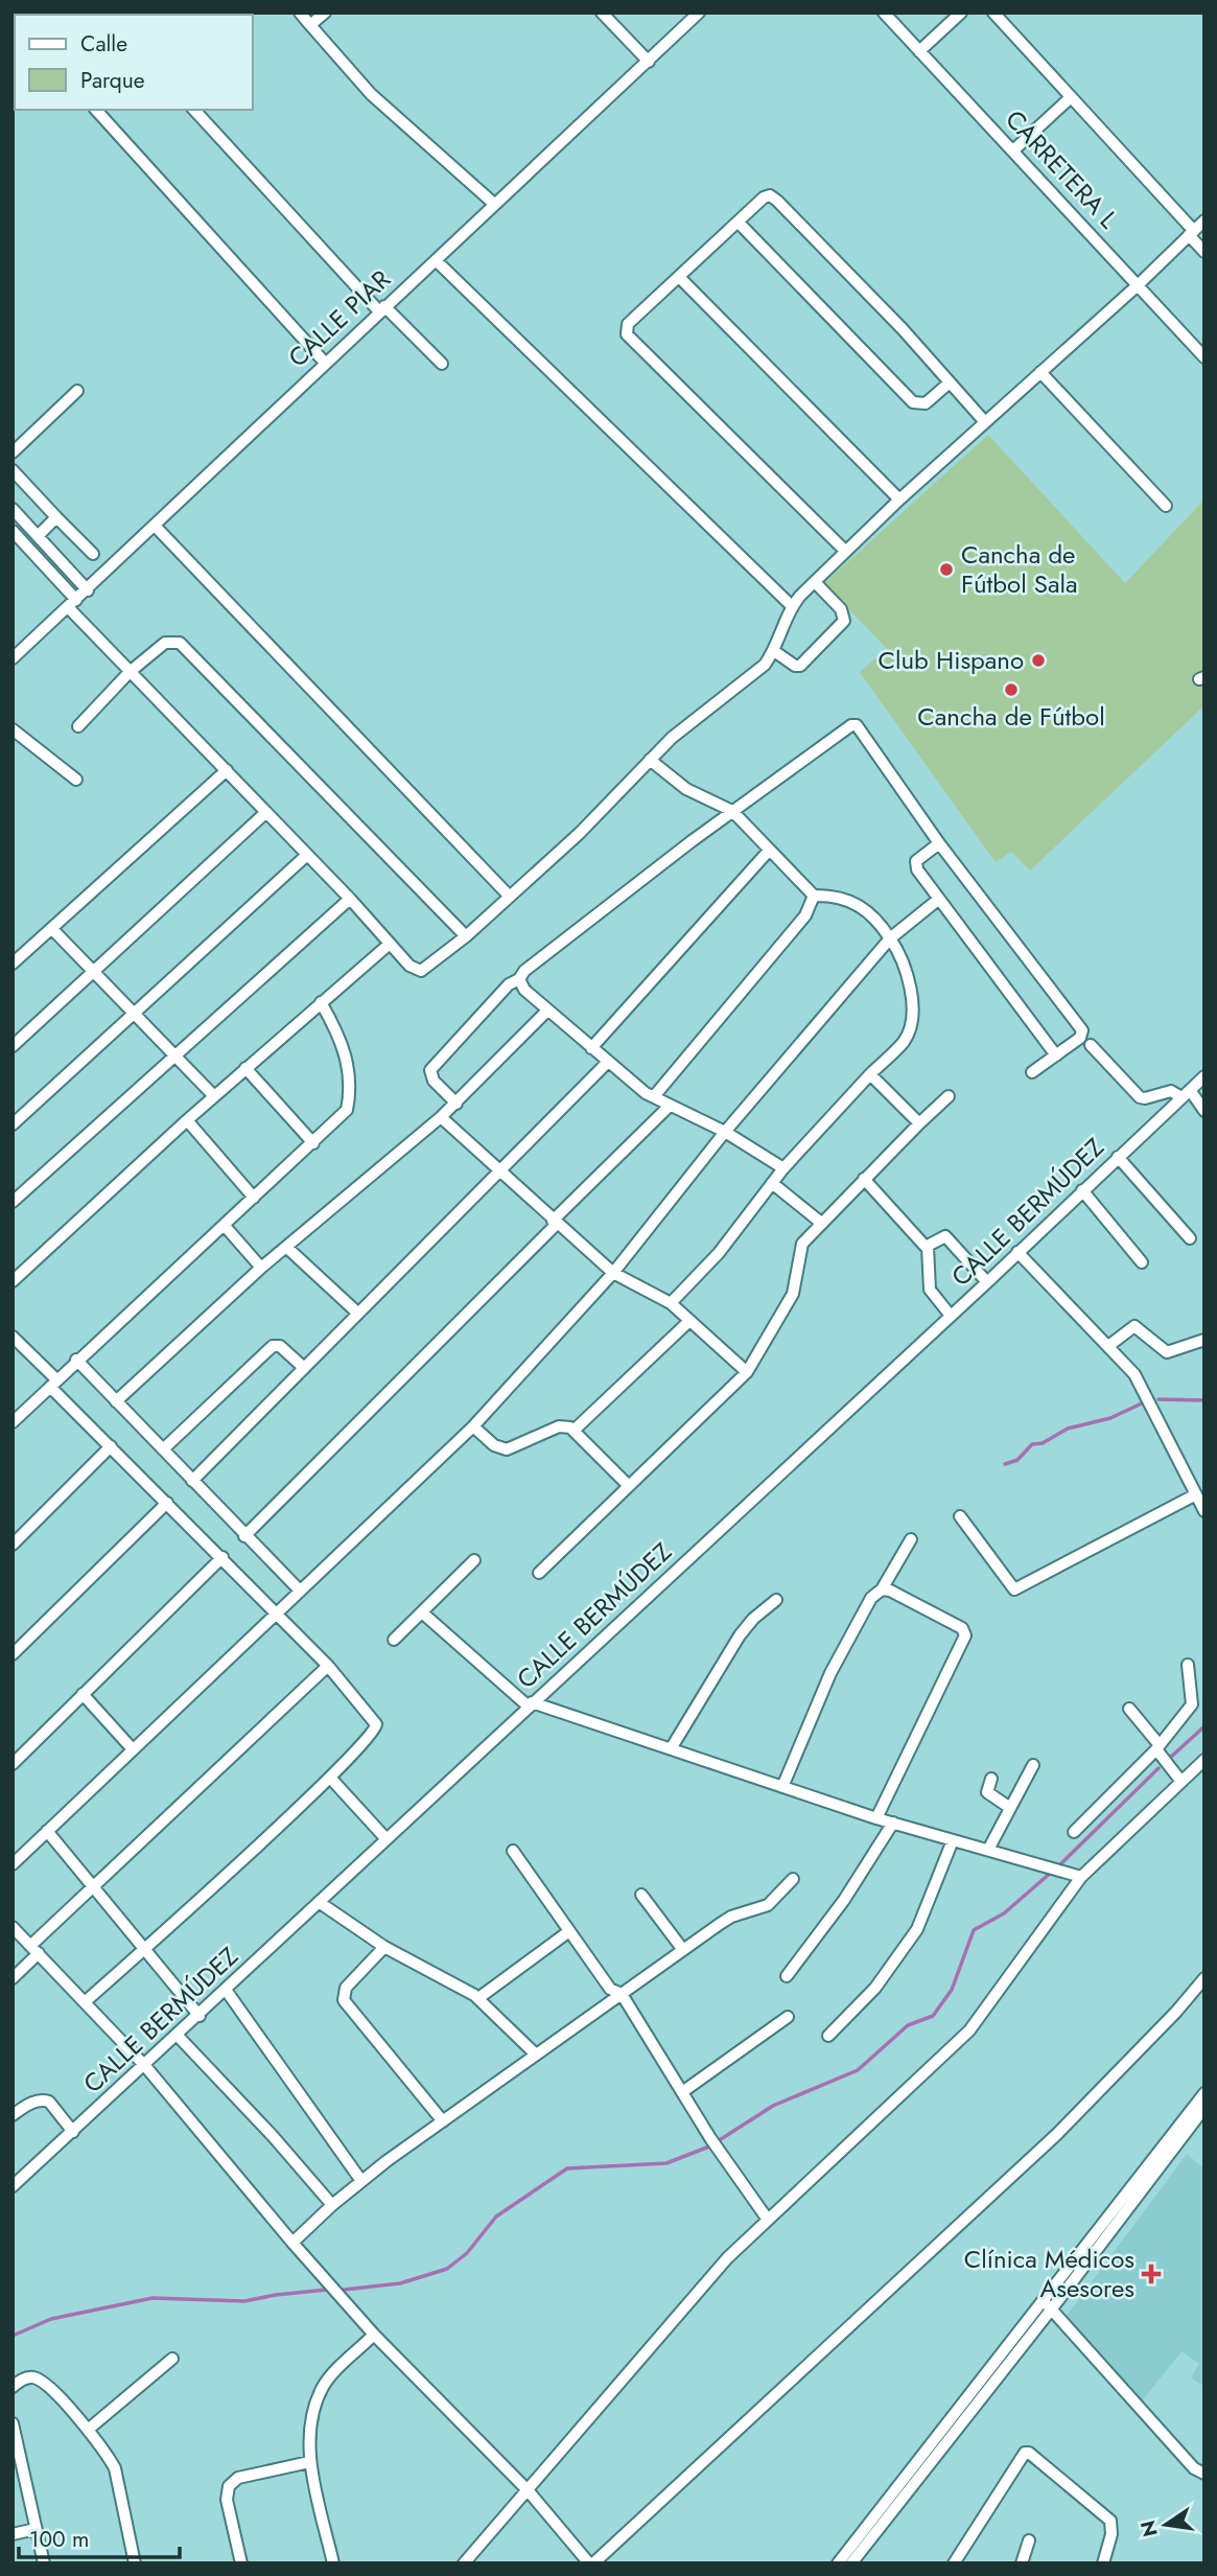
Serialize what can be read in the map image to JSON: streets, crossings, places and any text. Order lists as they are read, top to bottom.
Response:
{
  "streets": {
    "street": ["CARRETERA L", "CALLE PIAR", "CALLE BERMÚDEZ"]
  },
  "places": {
    "other": ["Cancha de Fútbol Sala", "Club Hispano", "Cancha de Fútbol"],
    "health": ["Clínica Médicos Asesores"]
  },
  "legend": ["Calle", "Parque"],
  "scale_bar": "100 m",
  "north": "left"
}
